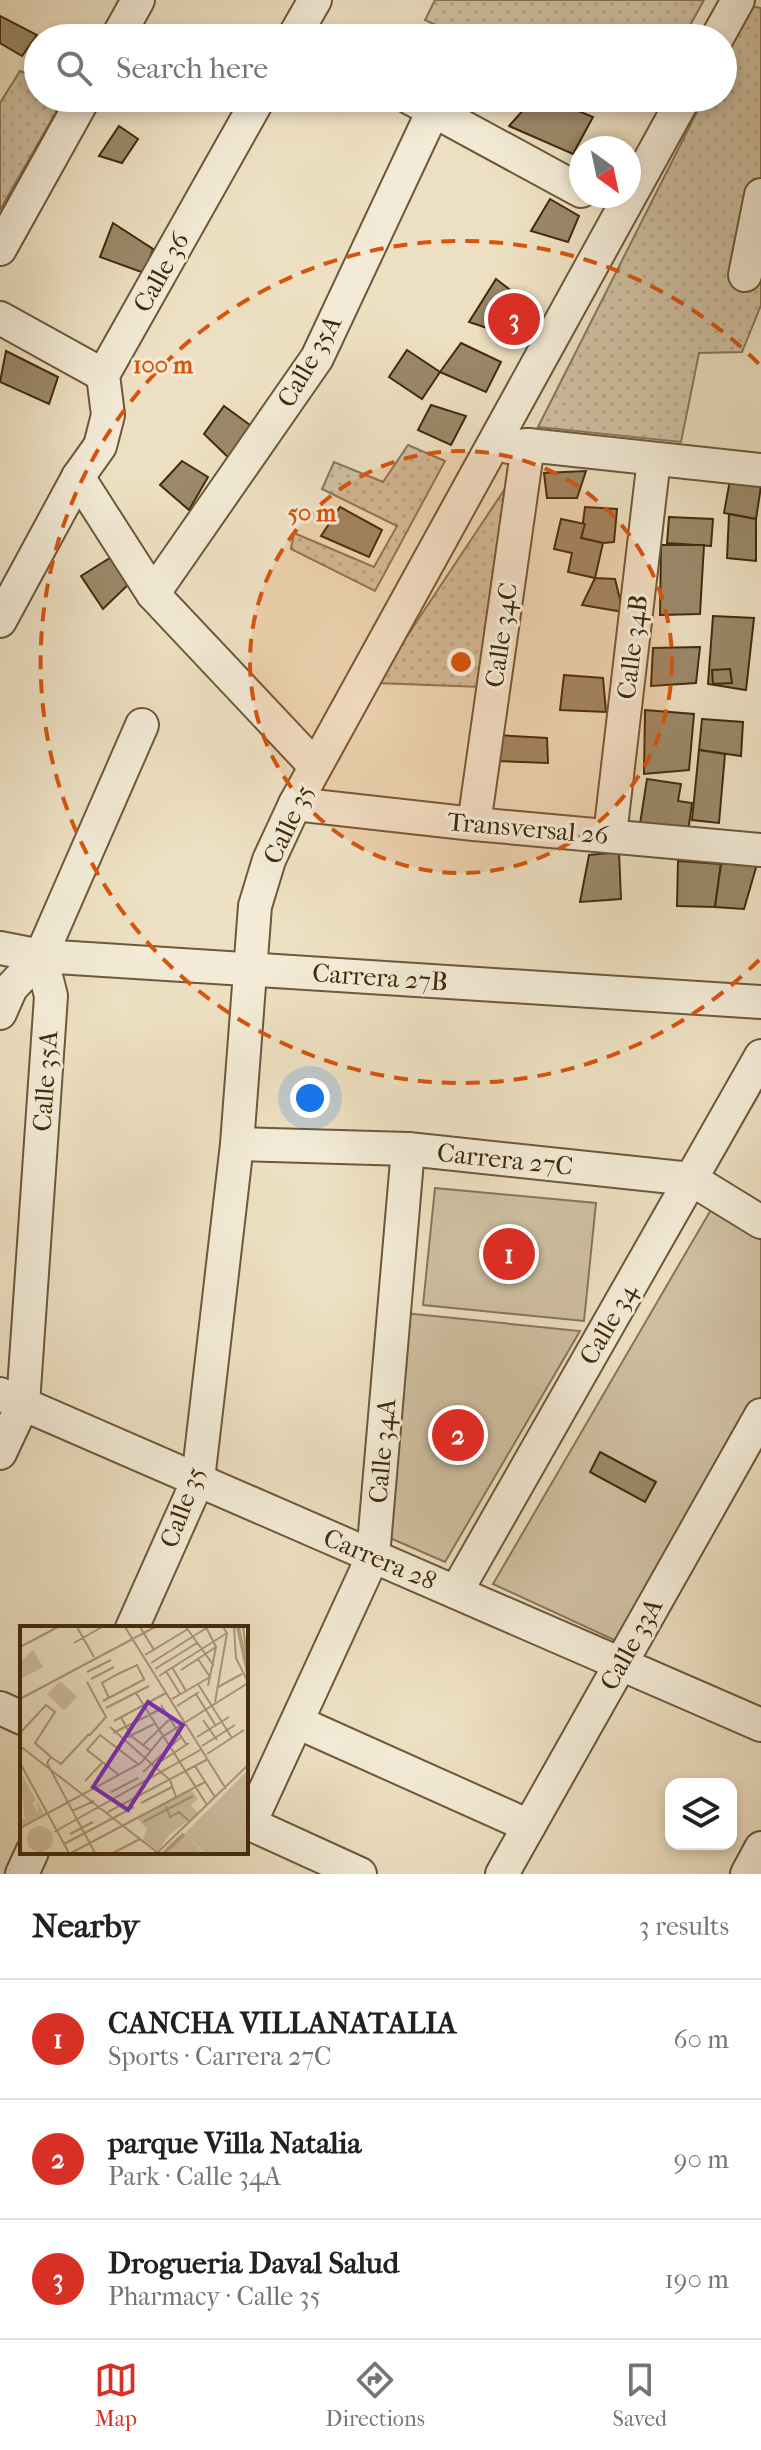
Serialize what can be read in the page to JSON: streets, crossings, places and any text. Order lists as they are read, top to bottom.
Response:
{
  "streets": {
    "street": [
      "Calle 36",
      "Calle 35A",
      "Calle 34C",
      "Calle 34B",
      "Calle 35",
      "Transversal 26",
      "Carrera 27B",
      "Carrera 27C",
      "Calle 34",
      "Calle 34A",
      "Carrera 28",
      "Calle 33A"
    ]
  },
  "crossings": [
    ["Calle 35A", "Carrera 27B"],
    ["Calle 35A", "Carrera 28"],
    ["Calle 34C", "Transversal 26"],
    ["Calle 34B", "Transversal 26"],
    ["Calle 35", "Transversal 26"],
    ["Calle 35", "Carrera 27B"],
    ["Calle 35", "Carrera 27C"],
    ["Calle 35", "Carrera 28"],
    ["Carrera 27C", "Calle 34"],
    ["Carrera 27C", "Calle 34A"],
    ["Calle 34", "Carrera 28"],
    ["Calle 34A", "Carrera 28"],
    ["Carrera 28", "Calle 33A"]
  ],
  "north": "bottom right",
  "page": {
    "search": "Search here",
    "pins": ["3", "1", "2"],
    "heading": ["Nearby", "3 results"],
    "list": [
      {
        "mark": "1",
        "name": "CANCHA VILLANATALIA",
        "note": "Sports · Carrera 27C",
        "value": "60 m"
      },
      {
        "mark": "2",
        "name": "parque Villa Natalia",
        "note": "Park · Calle 34A",
        "value": "90 m"
      },
      {
        "mark": "3",
        "name": "Drogueria Daval Salud",
        "note": "Pharmacy · Calle 35",
        "value": "190 m"
      }
    ],
    "nav": ["Map", "Directions", "Saved"]
  },
  "rings": ["100 m", "50 m"]
}
